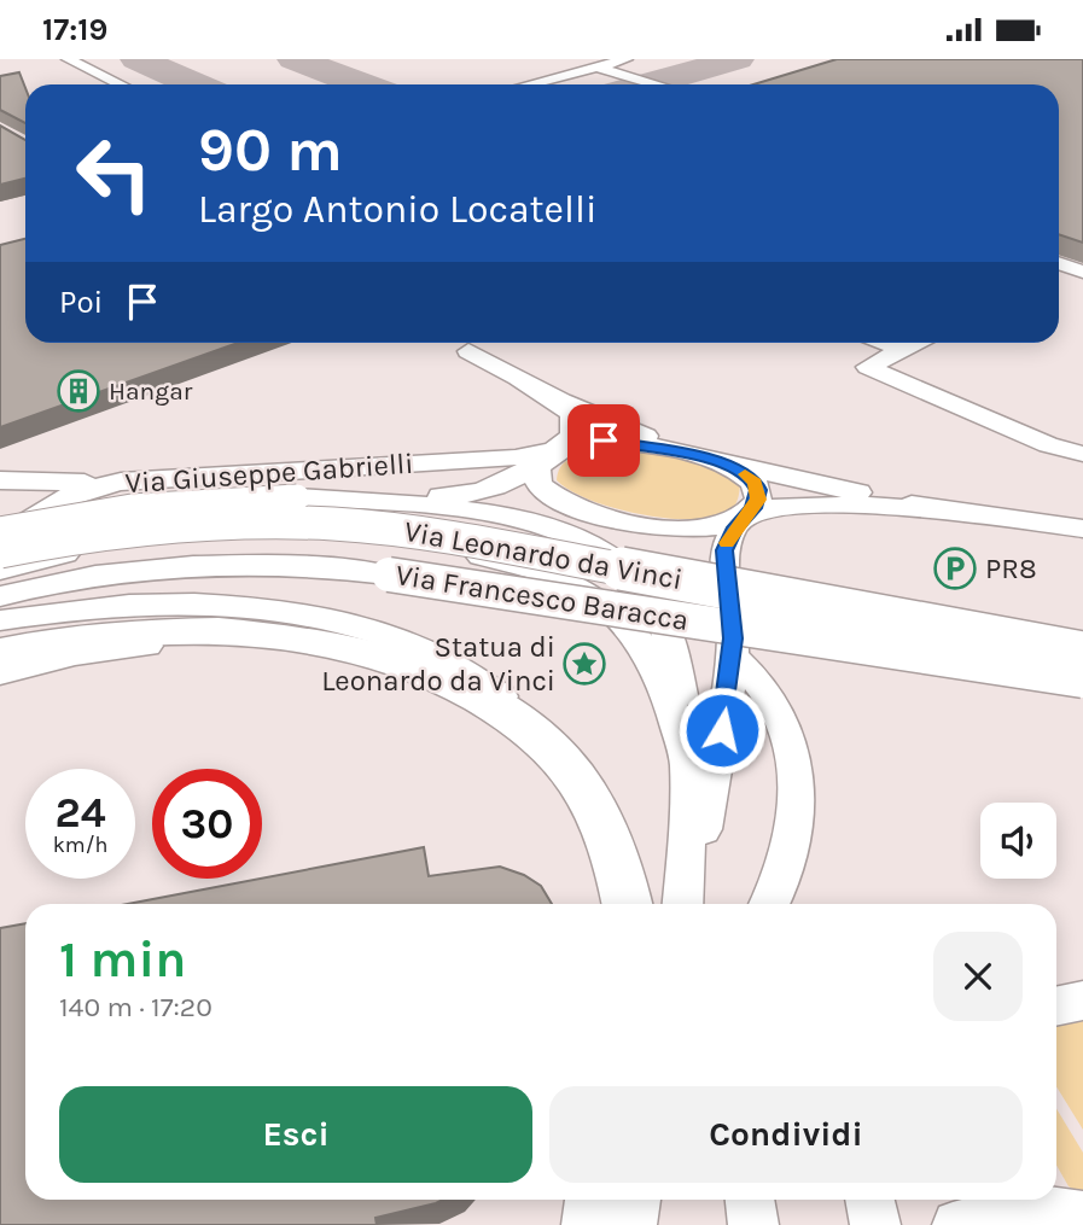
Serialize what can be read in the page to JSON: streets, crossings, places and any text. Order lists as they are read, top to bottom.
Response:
{
  "streets": {
    "main road": ["Via Leonardo da Vinci"],
    "street": ["Via Giuseppe Gabrielli", "Via Francesco Baracca"]
  },
  "places": {
    "building": ["Hangar"],
    "parking": ["PR8"],
    "place": ["Statua di Leonardo da Vinci"]
  },
  "page": {
    "status": "17:19",
    "turn": ["90 m", "Largo Antonio Locatelli"],
    "then": "Poi",
    "speed": "24 km/h",
    "limit": "30",
    "heading": ["1 min", "140 m · 17:20"],
    "buttons": ["Esci", "Condividi"]
  }
}
